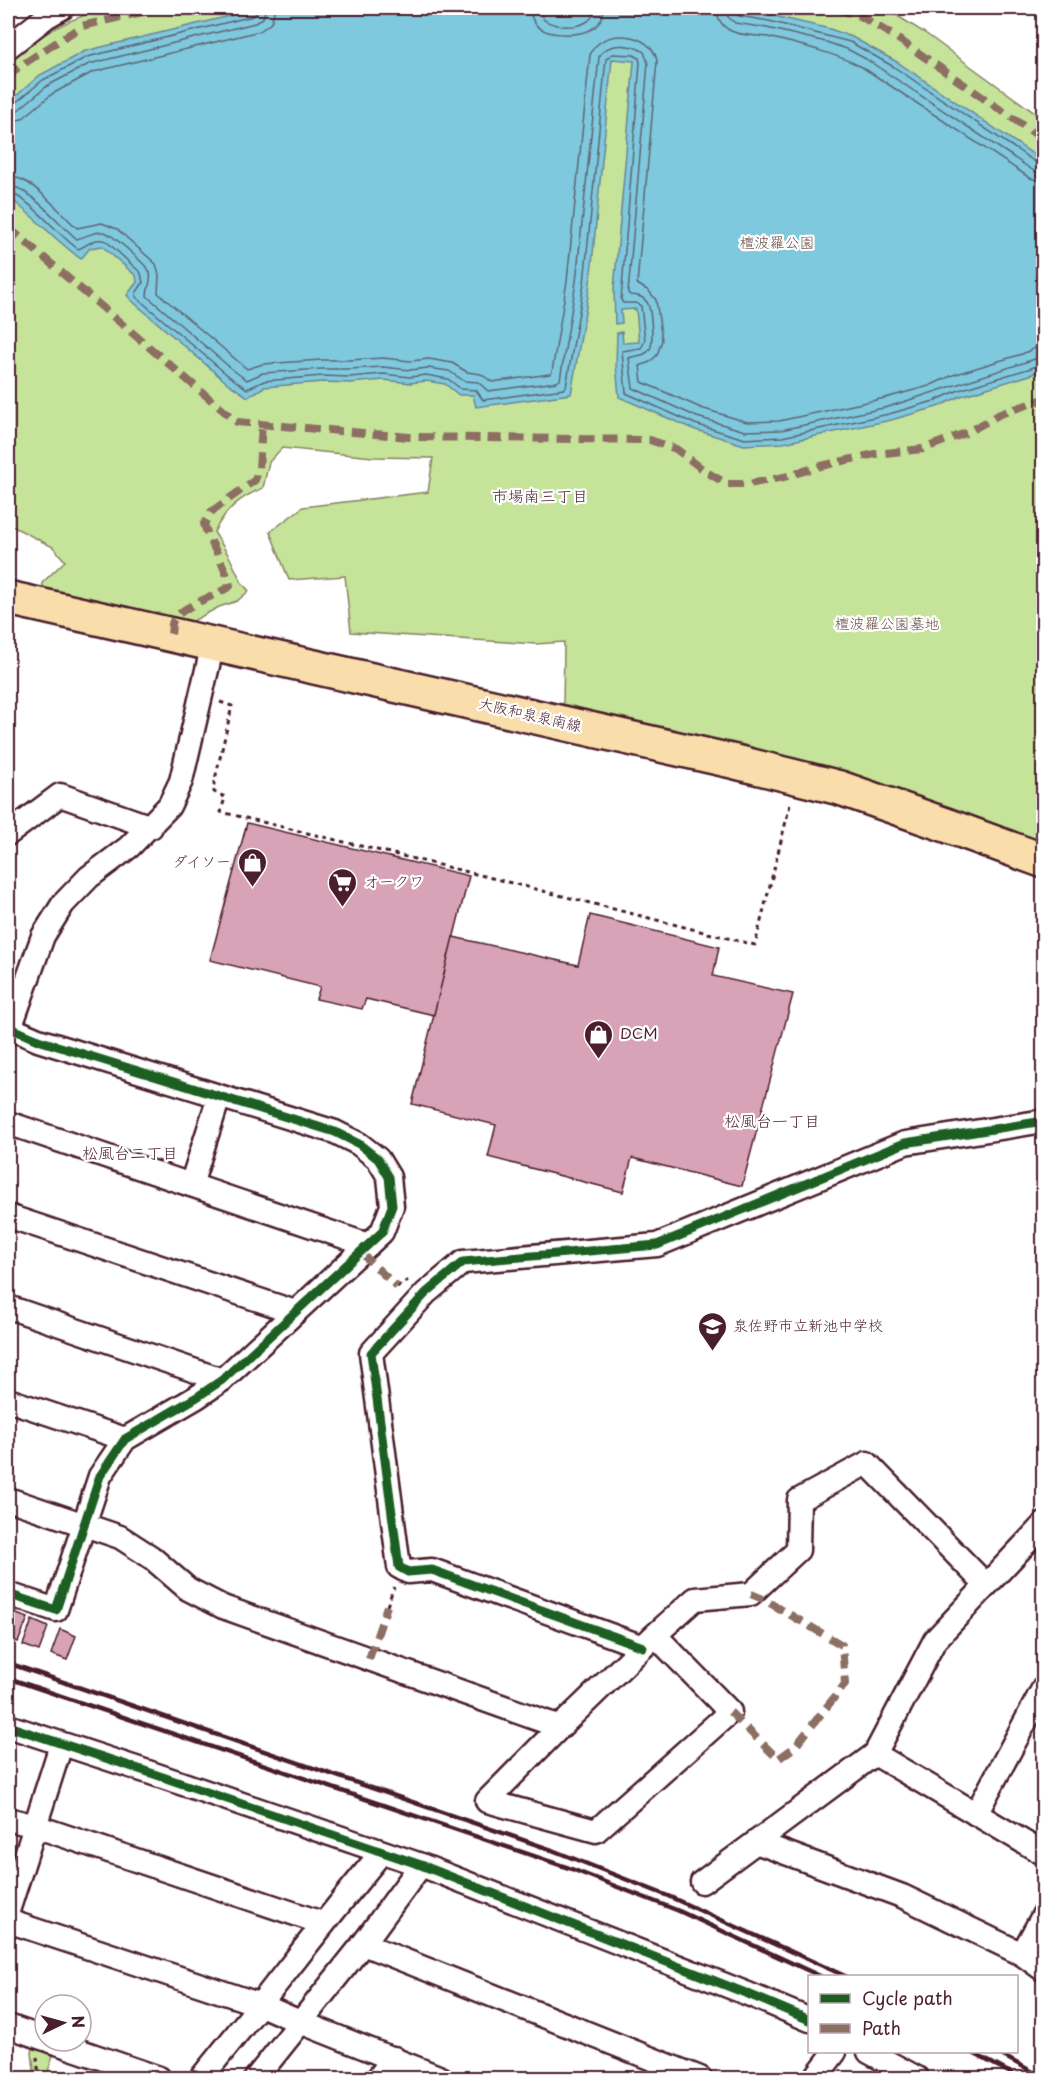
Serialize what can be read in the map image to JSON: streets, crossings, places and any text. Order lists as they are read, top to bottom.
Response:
{
  "streets": {
    "main road": ["大阪和泉泉南線"]
  },
  "districts": ["市場南三丁目", "松風台一丁目", "松風台二丁目"],
  "parks": ["檀波羅公園", "檀波羅公園墓地"],
  "places": {
    "shop": ["ダイソー", "DCM"],
    "supermarket": ["オークワ"],
    "school or university": ["泉佐野市立新池中学校"]
  },
  "legend": ["Cycle path", "Path"],
  "north": "right"
}
